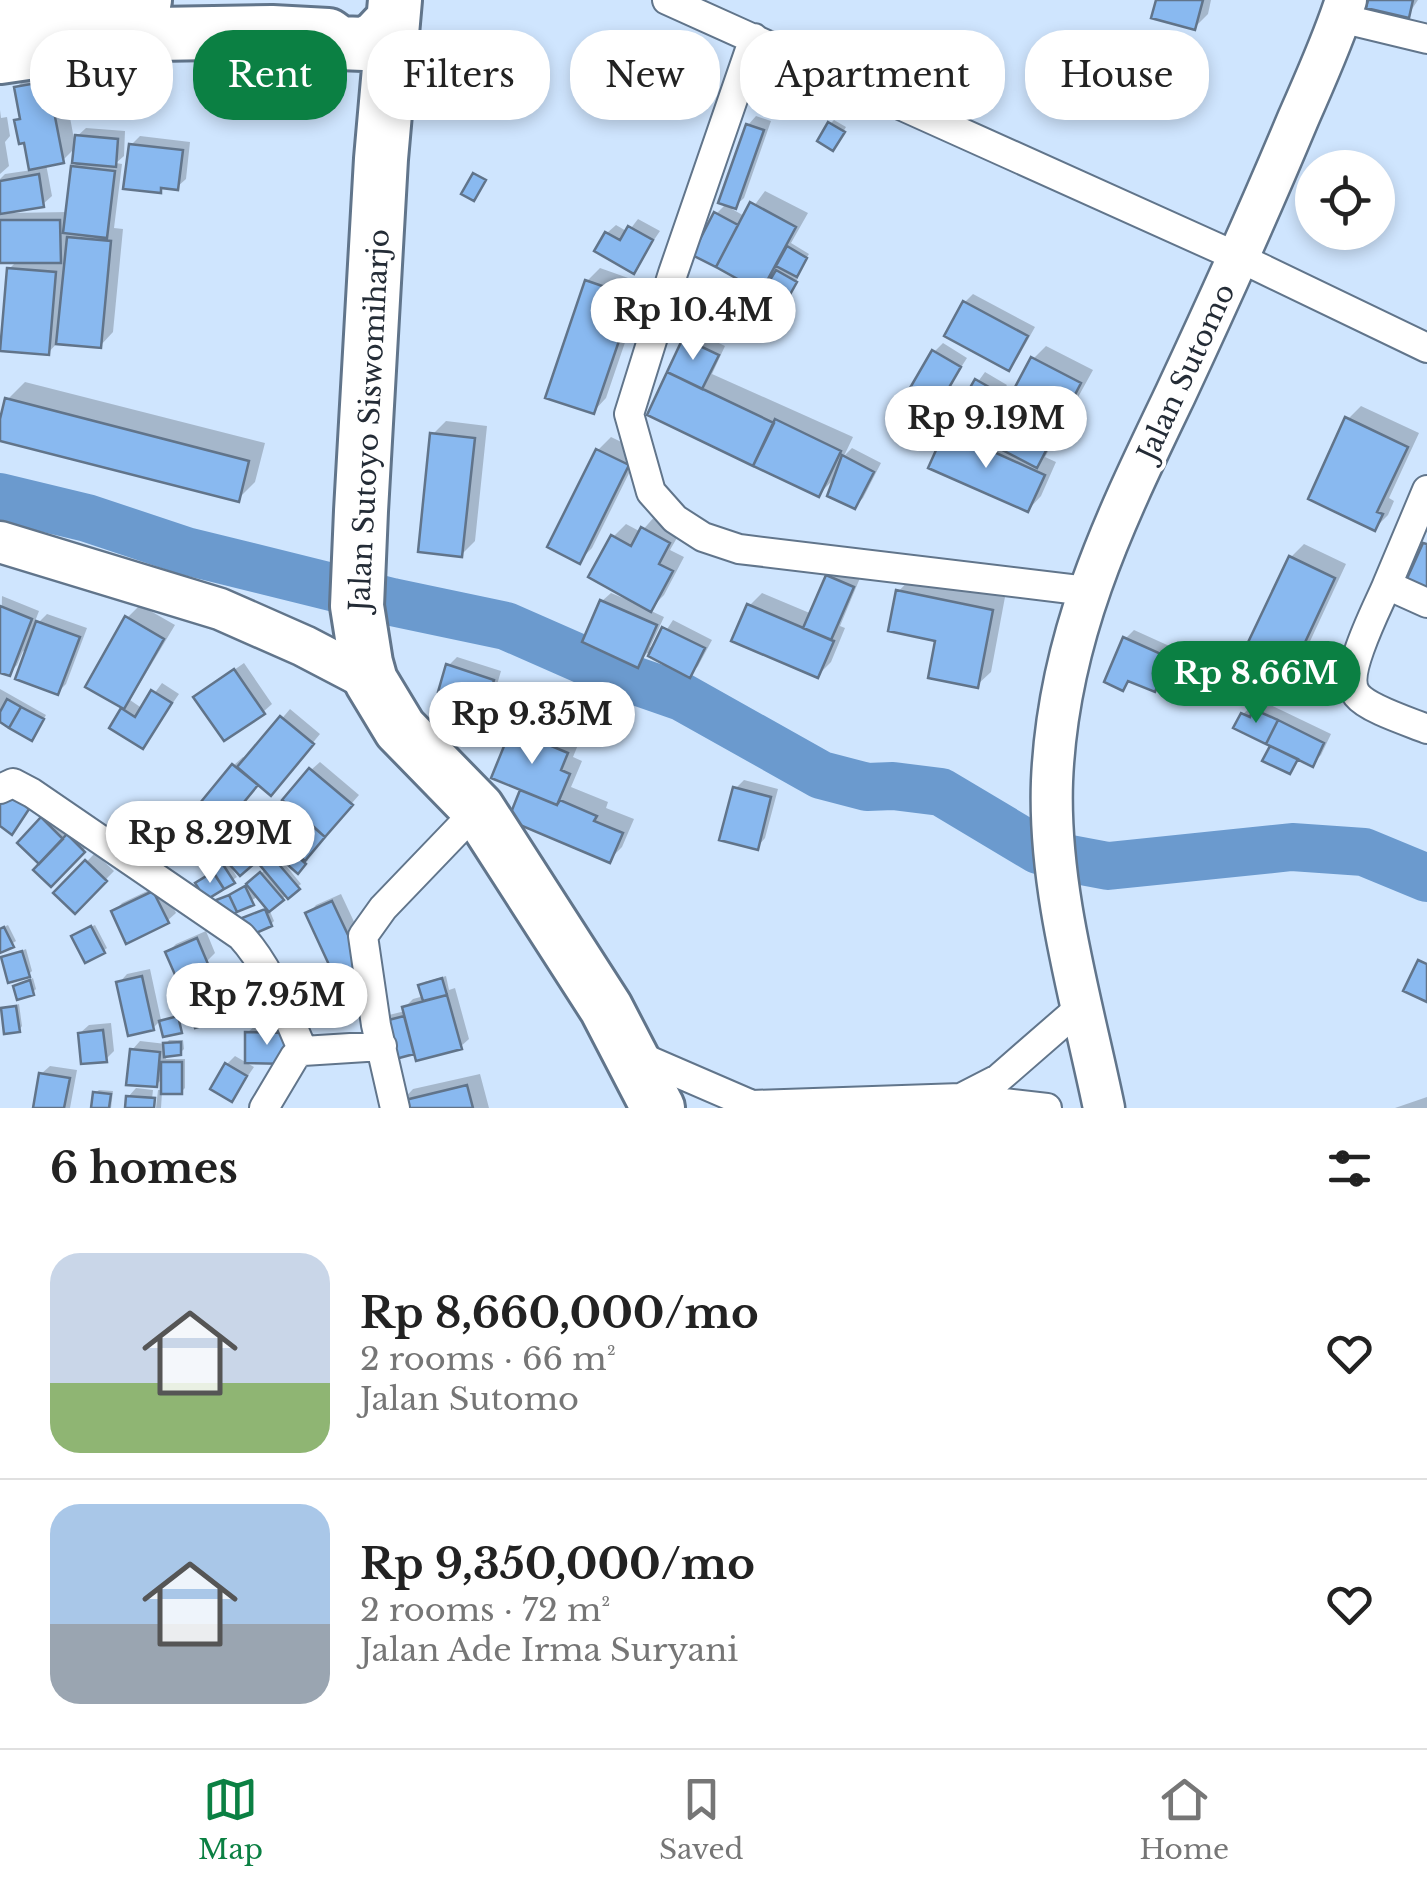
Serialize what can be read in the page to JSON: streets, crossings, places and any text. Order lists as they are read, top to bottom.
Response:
{
  "streets": {
    "highway": ["Jalan Sutoyo Siswomiharjo"],
    "street": ["Jalan Sutomo"]
  },
  "page": {
    "chip": [
      "Buy",
      "Rent",
      "Filters",
      "New",
      "Apartment",
      "House"
    ],
    "price": [
      "Rp 10.4M",
      "Rp 9.19M",
      "Rp 8.66M",
      "Rp 9.35M",
      "Rp 8.29M",
      "Rp 7.95M"
    ],
    "heading": "6 homes",
    "list": [
      {
        "name": "Rp 8,660,000/mo",
        "note": "2 rooms · 66 m² · Jalan Sutomo"
      },
      {
        "name": "Rp 9,350,000/mo",
        "note": "2 rooms · 72 m² · Jalan Ade Irma Suryani"
      }
    ],
    "tabs": ["Map", "Saved", "Home"]
  }
}
